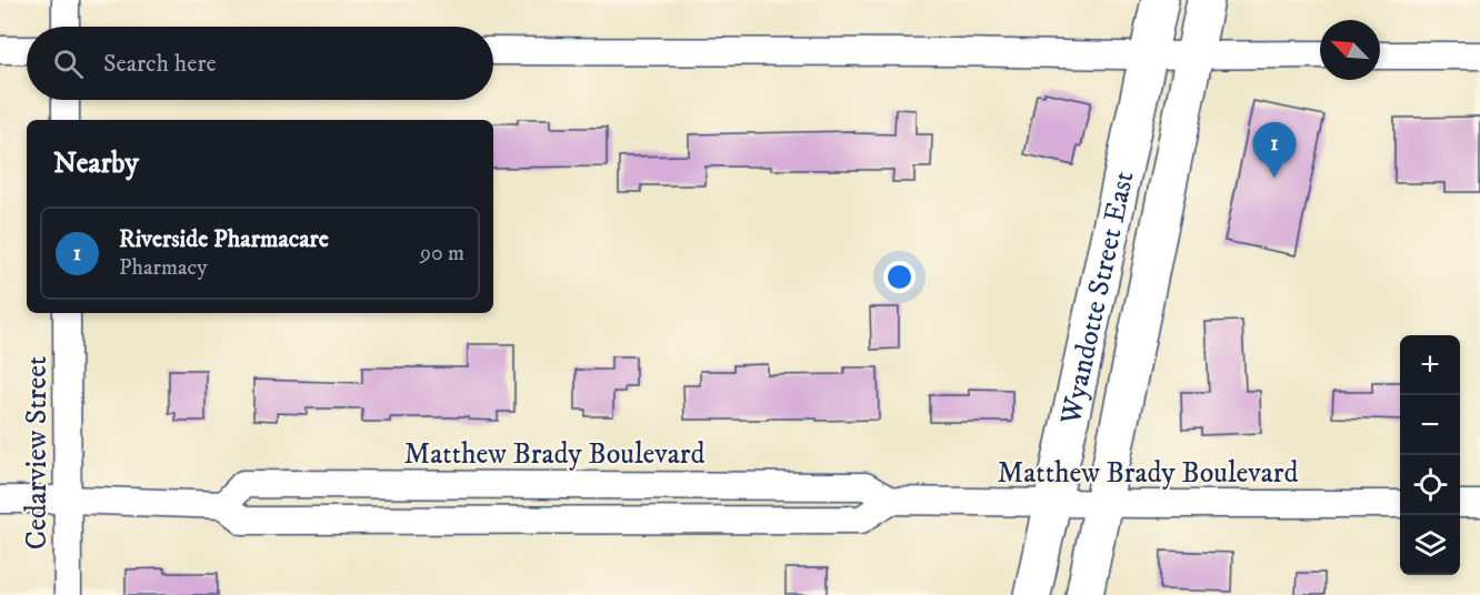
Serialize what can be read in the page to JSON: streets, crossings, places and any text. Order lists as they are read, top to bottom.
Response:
{
  "streets": {
    "main road": ["Wyandotte Street East"],
    "street": ["Cedarview Street", "Matthew Brady Boulevard"]
  },
  "crossings": [
    ["Wyandotte Street East", "Matthew Brady Boulevard"]
  ],
  "north": "top left",
  "page": {
    "search": "Search here",
    "heading": "Nearby",
    "pins": "1",
    "list": [
      {
        "mark": "1",
        "name": "Riverside Pharmacare",
        "note": "Pharmacy",
        "value": "90 m"
      }
    ],
    "map_buttons": ["+", "−"]
  }
}
